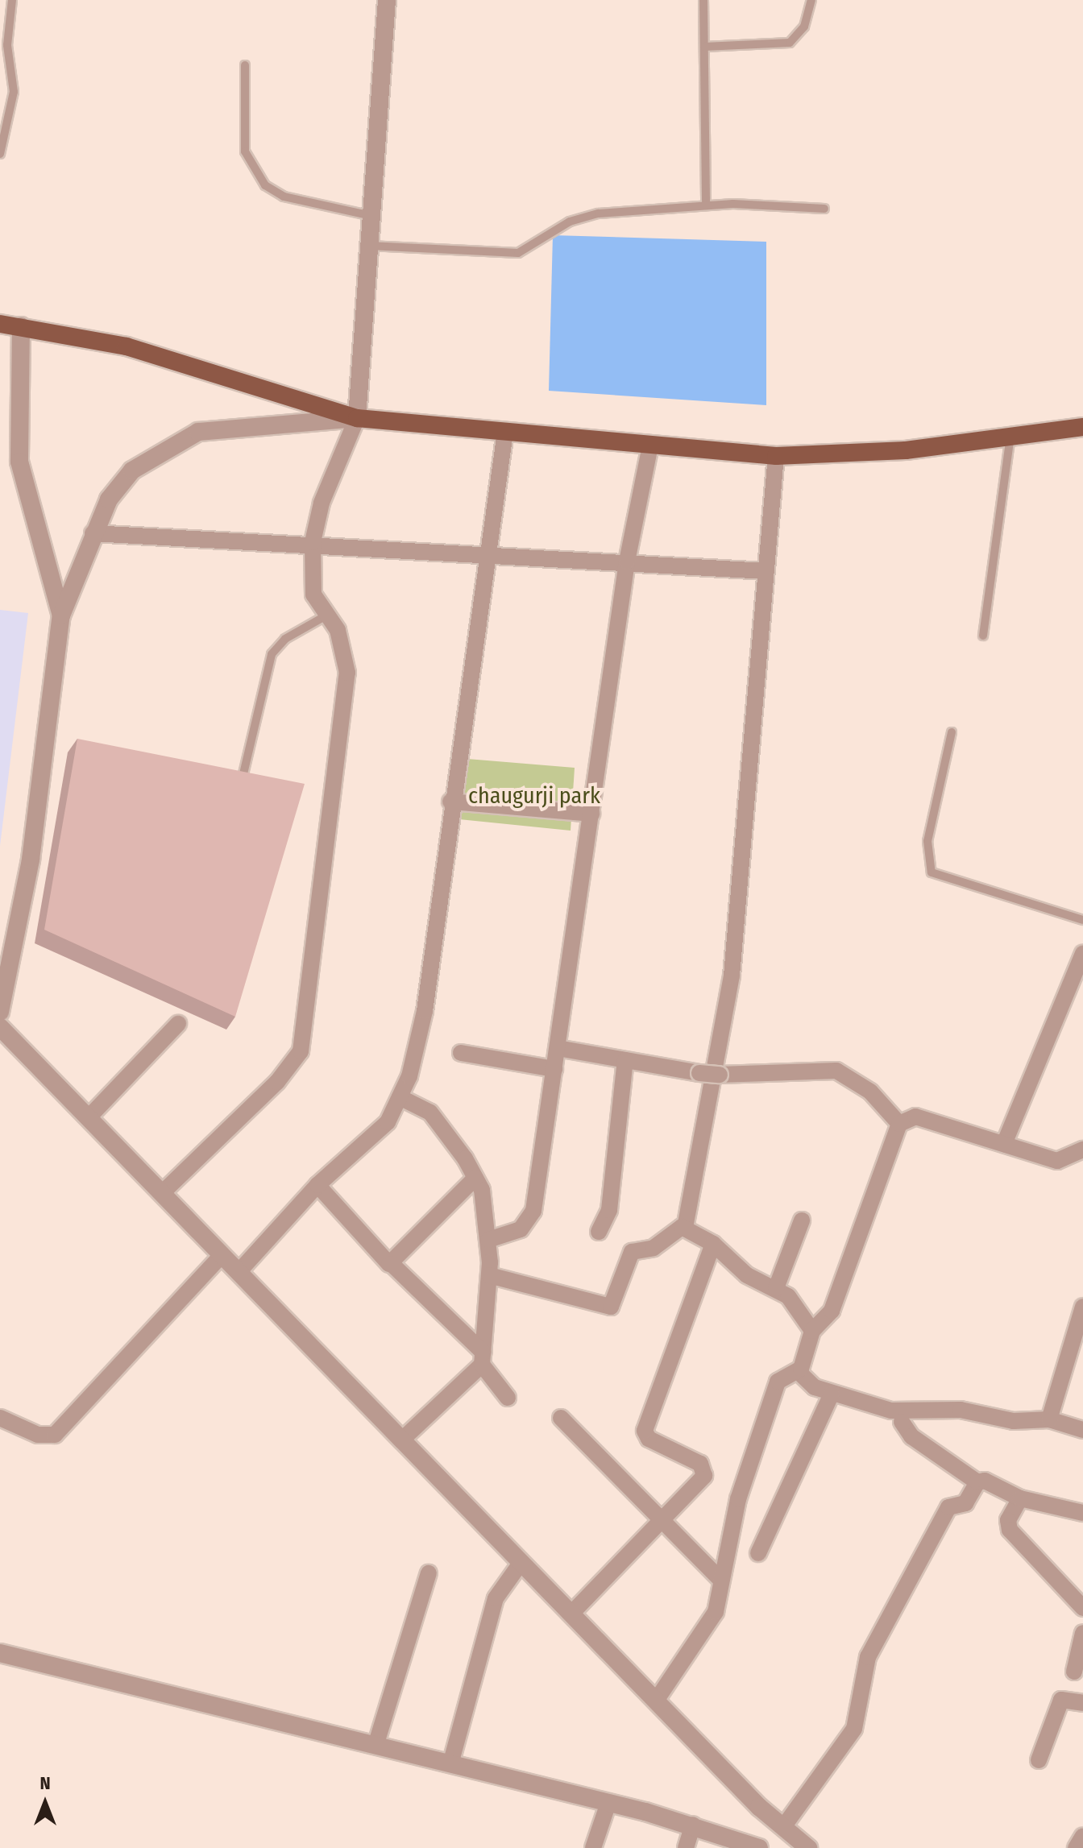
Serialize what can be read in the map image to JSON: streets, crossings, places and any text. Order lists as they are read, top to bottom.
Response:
{
  "parks": ["chaugurji park"],
  "north": "top"
}
